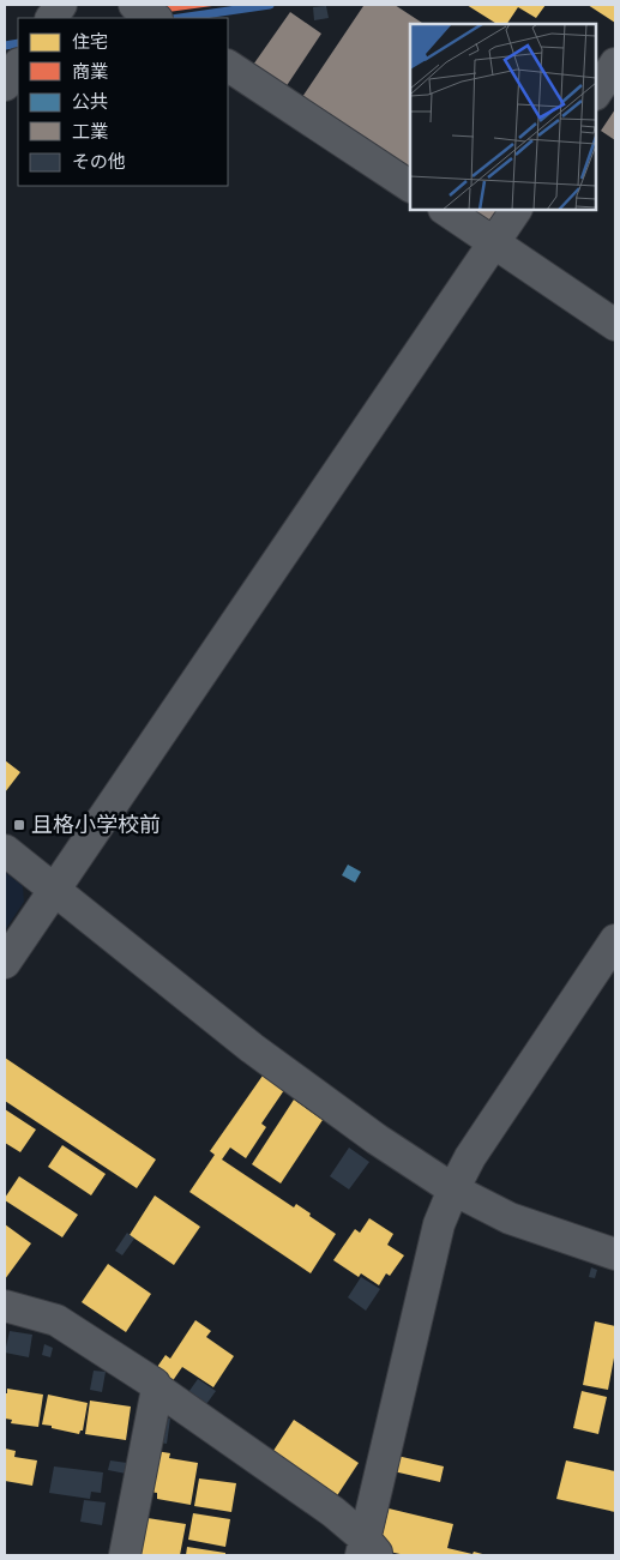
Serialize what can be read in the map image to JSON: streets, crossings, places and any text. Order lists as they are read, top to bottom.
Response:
{
  "places": {
    "transit": ["且格小学校前"]
  },
  "legend": [
    "住宅",
    "商業",
    "公共",
    "工業",
    "その他"
  ]
}
